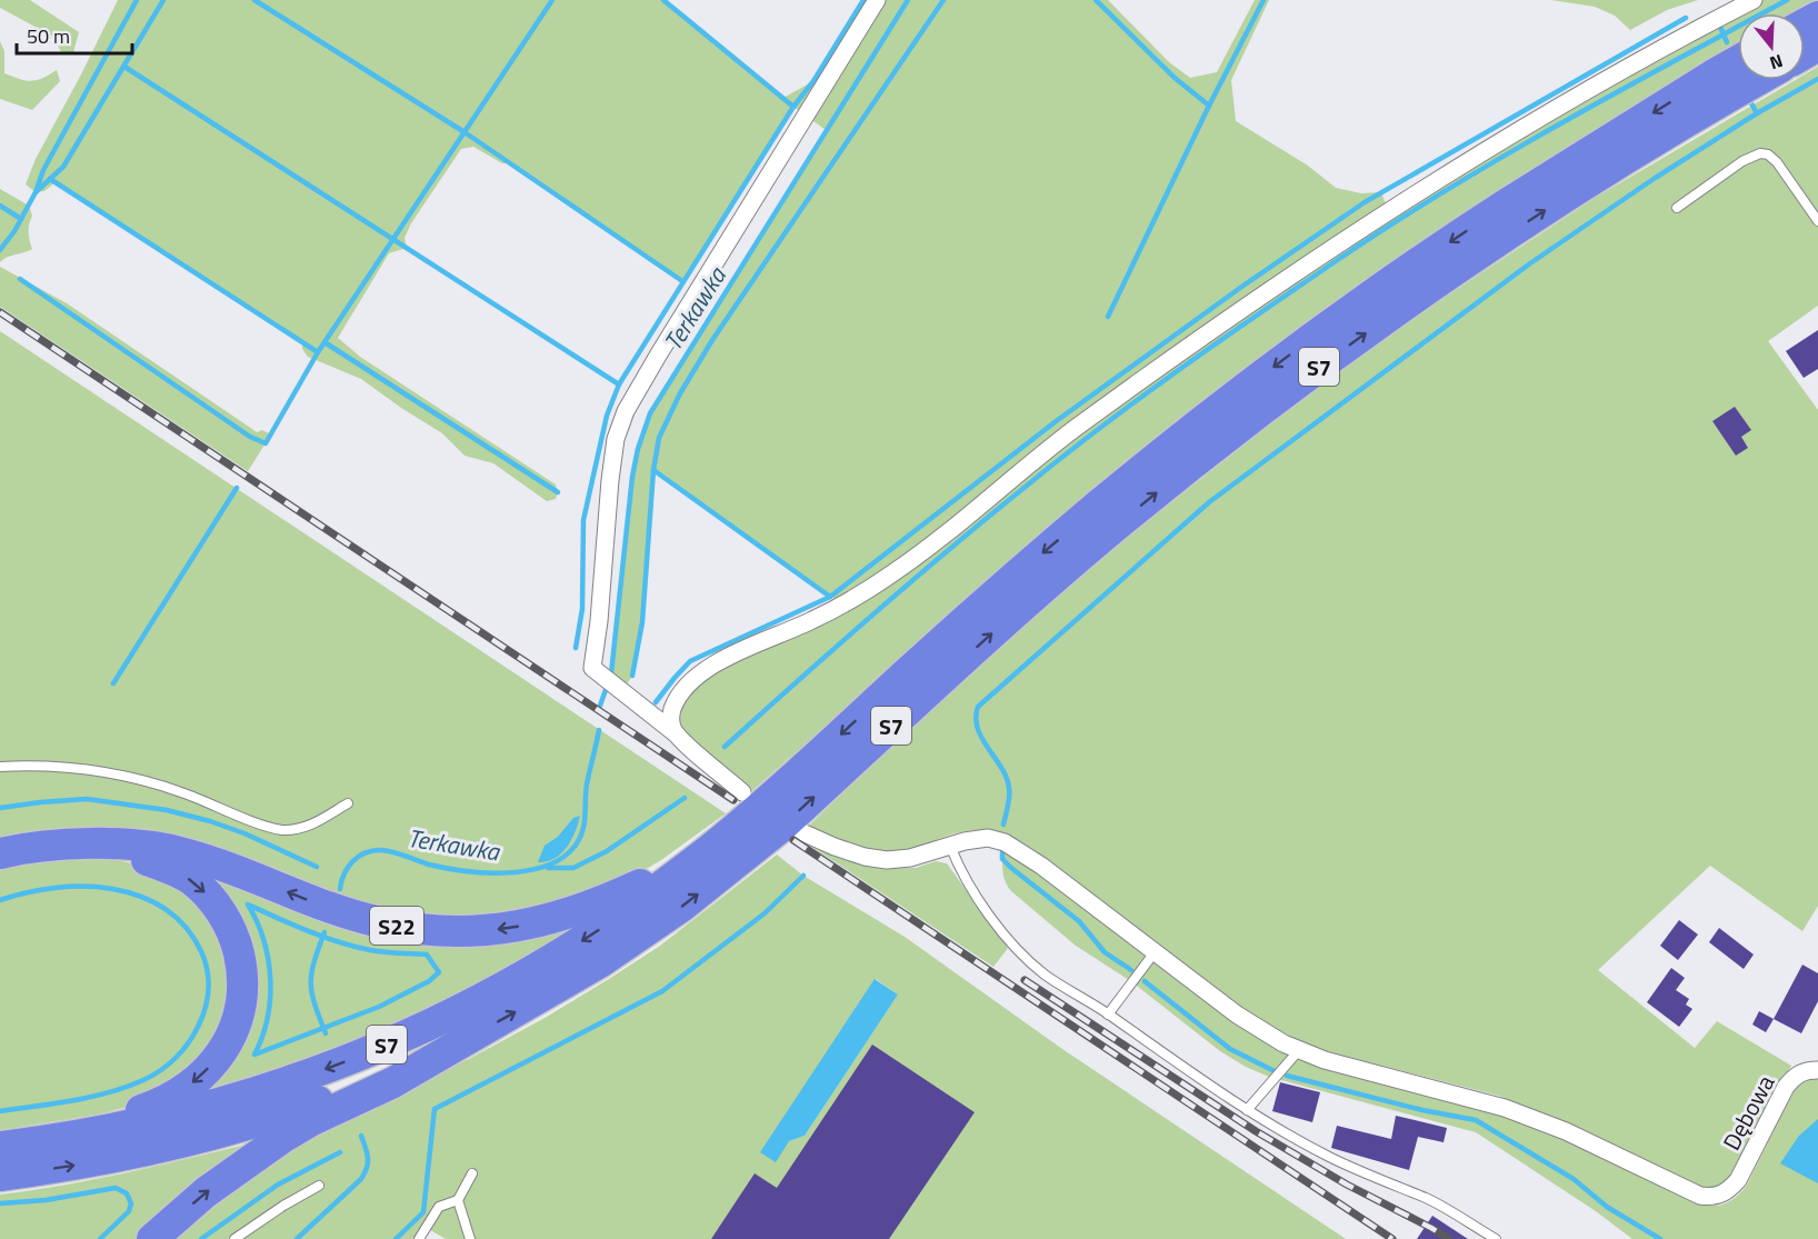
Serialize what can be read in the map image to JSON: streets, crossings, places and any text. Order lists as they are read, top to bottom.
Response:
{
  "streets": {
    "highway": ["S7", "S22"],
    "street": ["Dębowa"]
  },
  "crossings": [
    ["S7", "S22"]
  ],
  "water": ["Terkawka"],
  "scale_bar": "50 m",
  "north": "bottom"
}
